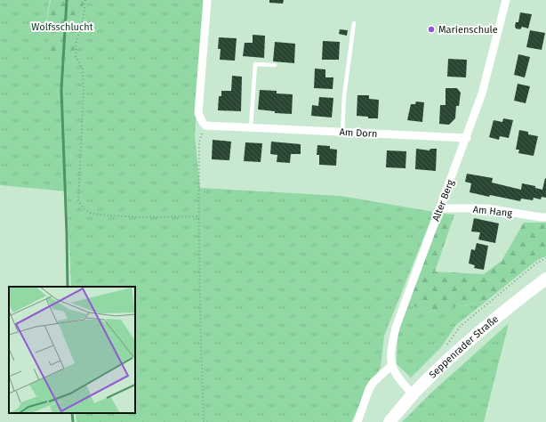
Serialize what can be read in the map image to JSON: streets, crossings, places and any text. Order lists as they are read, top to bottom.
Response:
{
  "streets": {
    "main road": ["Seppenrader Straße"],
    "street": ["Am Dorn", "Alter Berg", "Am Hang"]
  },
  "crossings": [
    ["Am Dorn", "Alter Berg"],
    ["Alter Berg", "Am Hang"]
  ],
  "parks": ["Wolfsschlucht"],
  "places": ["Marienschule"]
}
